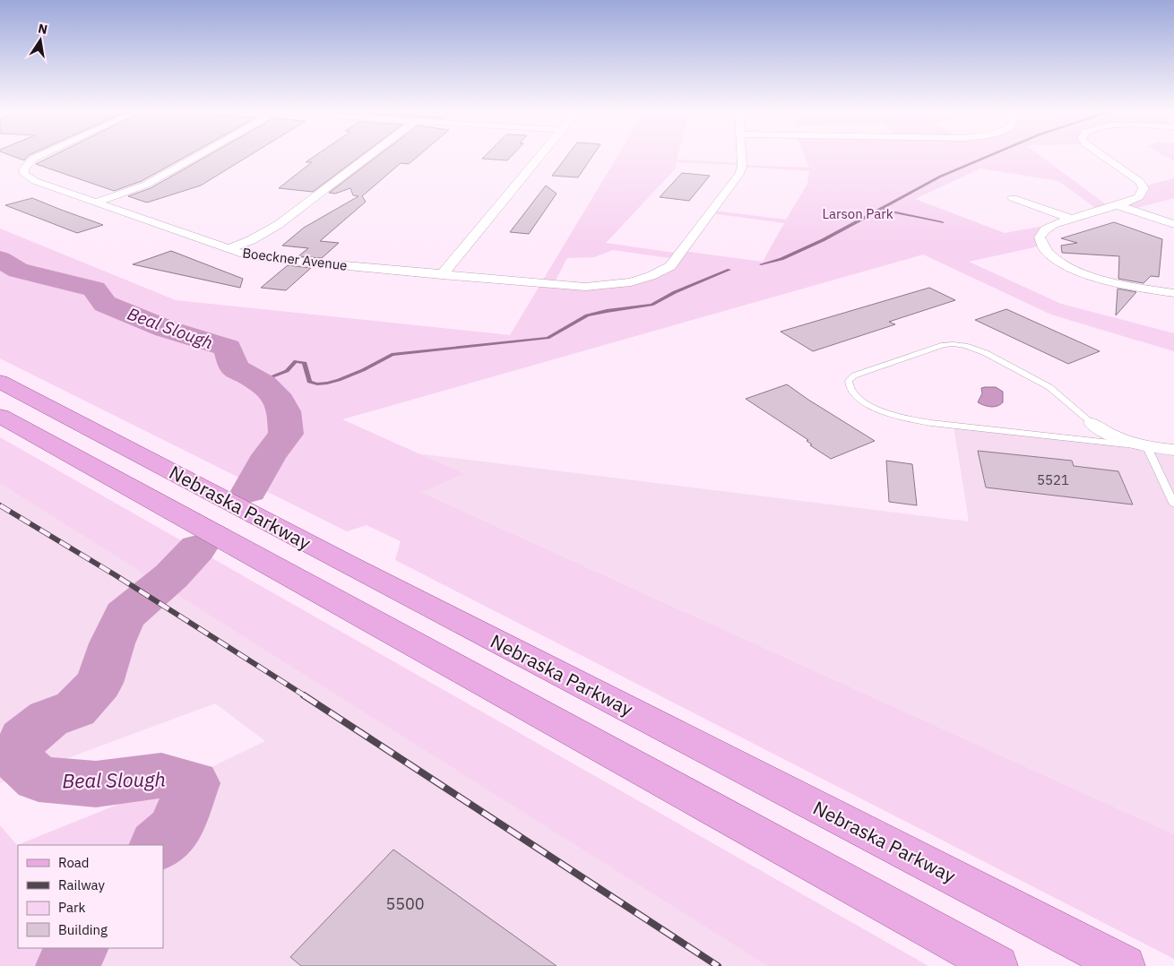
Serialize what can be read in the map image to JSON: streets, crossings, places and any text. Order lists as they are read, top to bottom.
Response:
{
  "streets": {
    "main road": ["Nebraska Parkway"],
    "street": ["Boeckner Avenue"]
  },
  "water": ["Beal Slough"],
  "parks": ["Larson Park"],
  "house_numbers": ["5521", "5500"],
  "legend": [
    "Road",
    "Railway",
    "Park",
    "Building"
  ],
  "north": "top"
}
